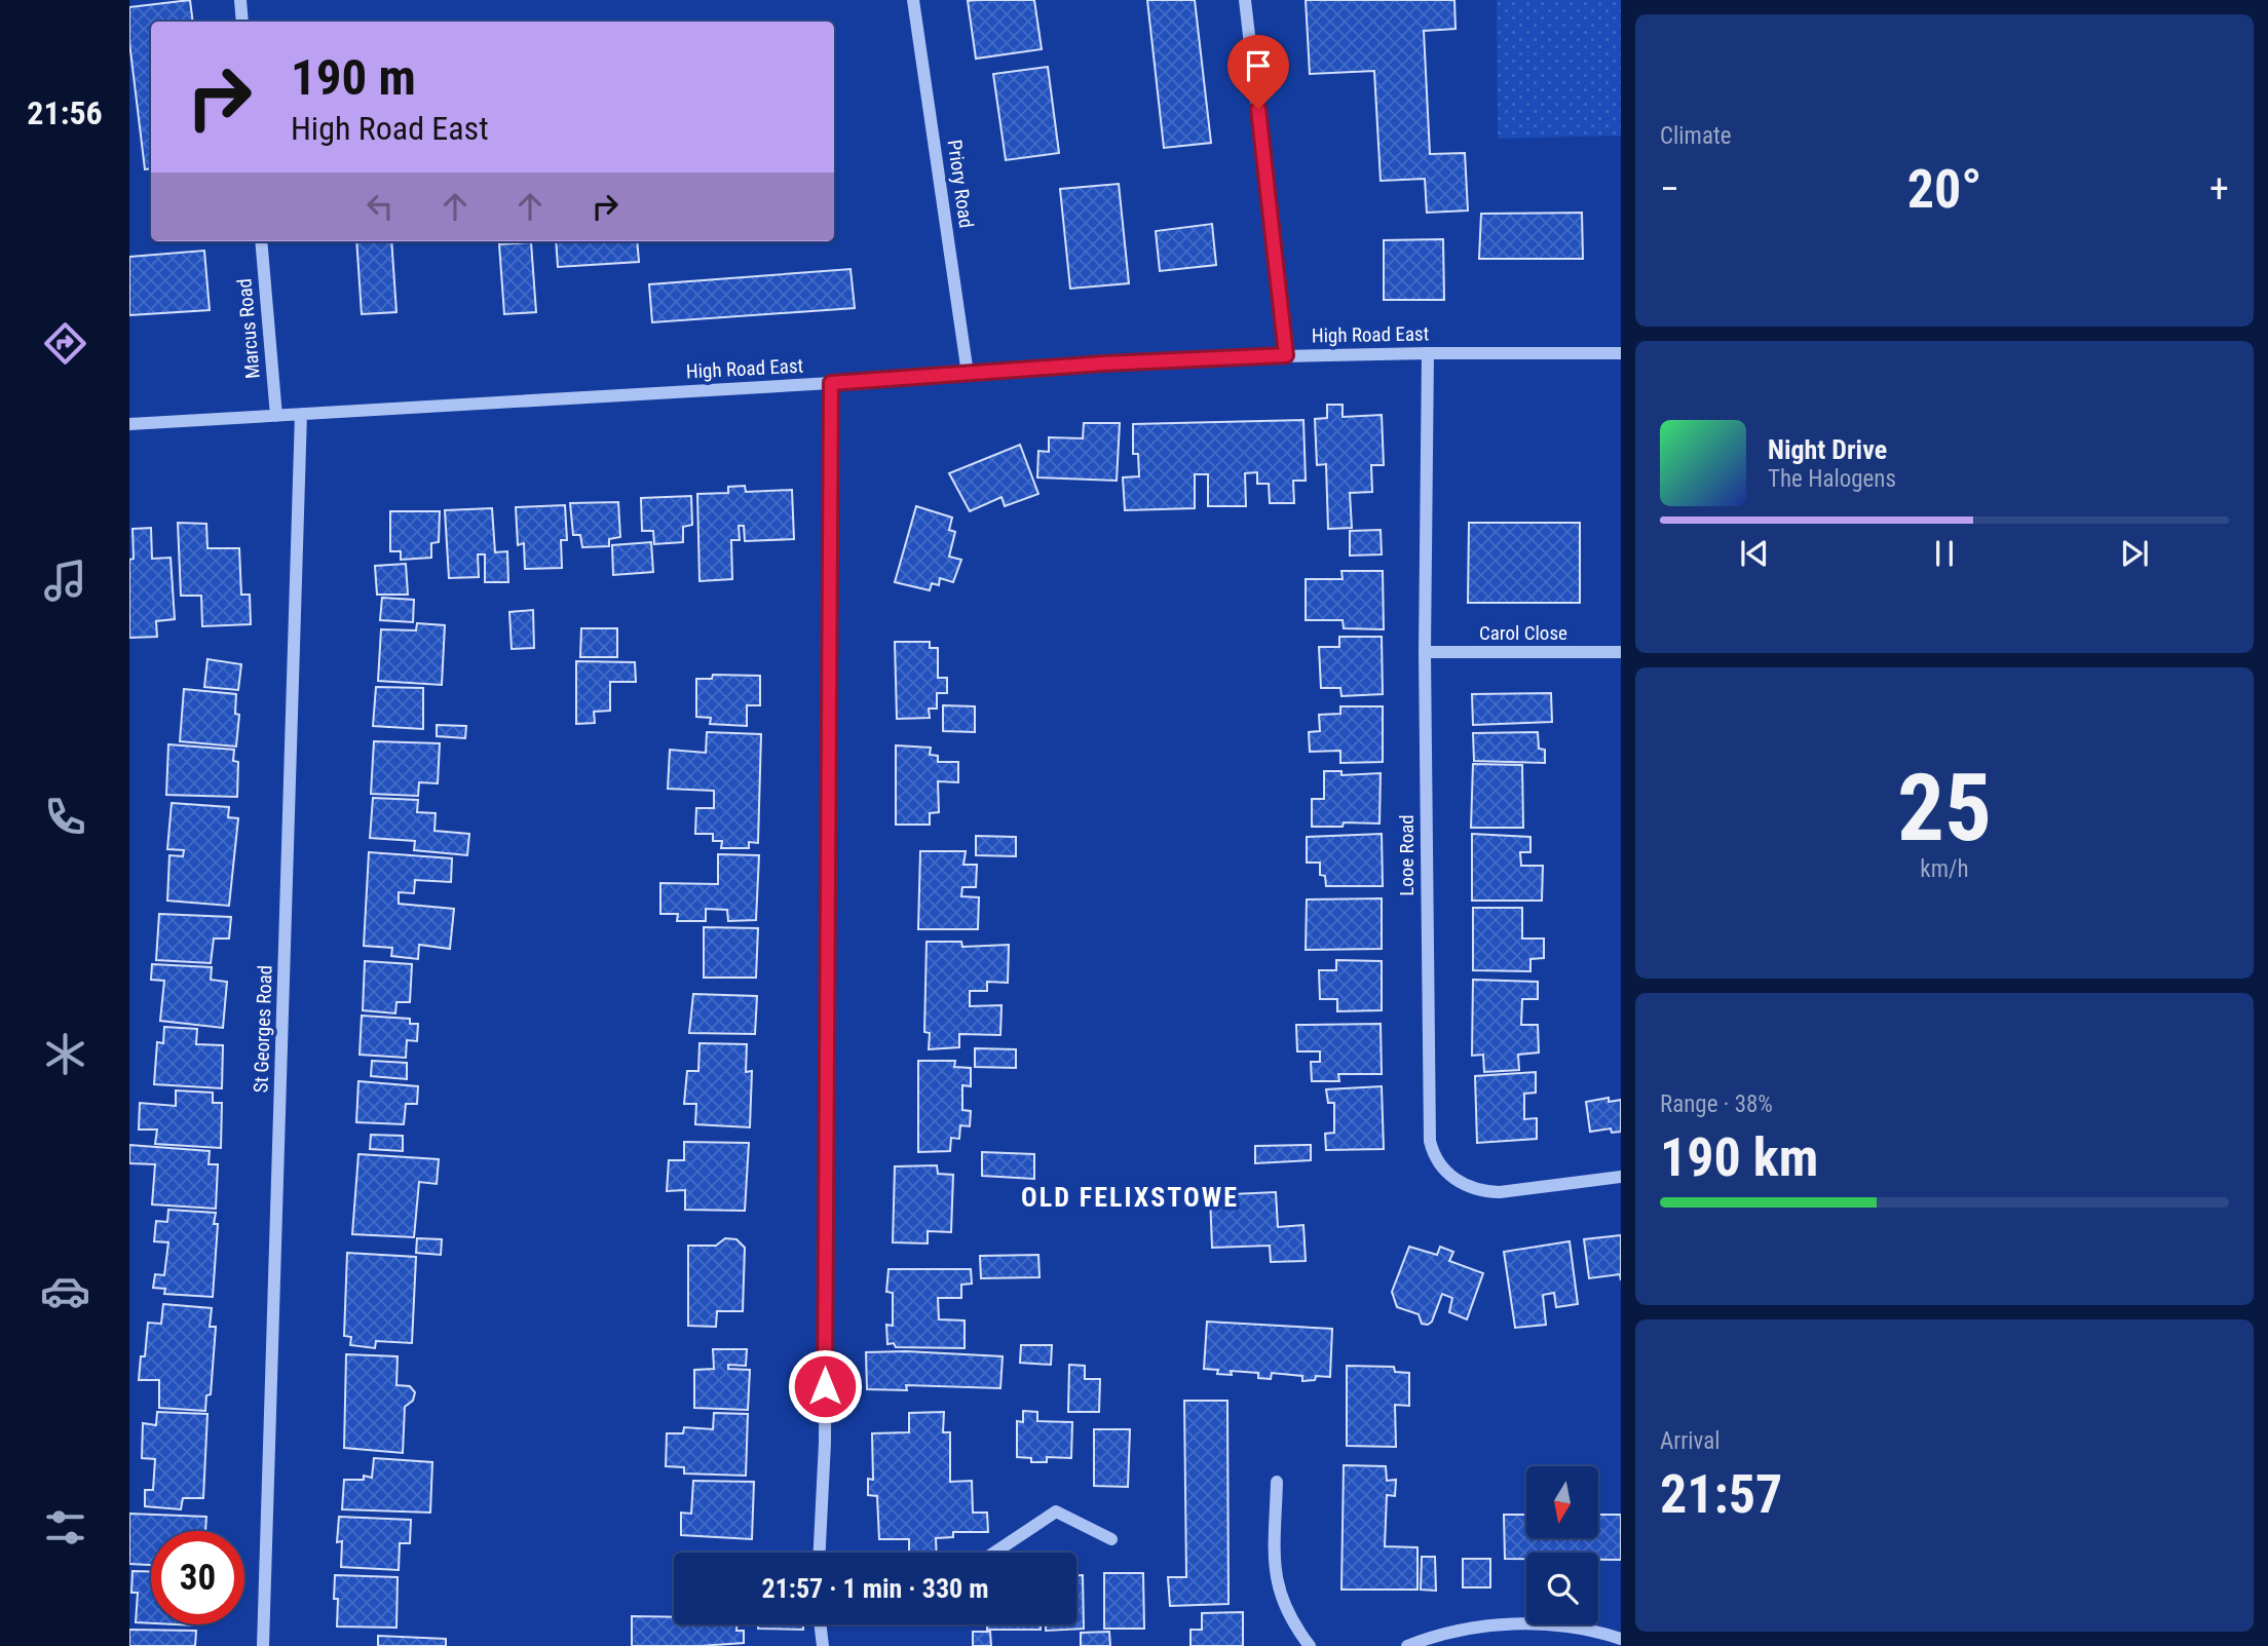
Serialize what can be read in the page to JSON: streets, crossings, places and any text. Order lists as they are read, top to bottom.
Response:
{
  "streets": {
    "street": [
      "Priory Road",
      "Marcus Road",
      "High Road East",
      "Carol Close",
      "Looe Road",
      "St Georges Road"
    ]
  },
  "crossings": [
    ["Priory Road", "High Road East"],
    ["Marcus Road", "High Road East"],
    ["High Road East", "Looe Road"],
    ["High Road East", "St Georges Road"],
    ["Carol Close", "Looe Road"]
  ],
  "districts": ["OLD FELIXSTOWE"],
  "north": "bottom",
  "page": {
    "tabs": "21:56",
    "tile": [
      "Climate",
      ["25", "km/h"],
      ["Range · 38%", "190 km"],
      ["Arrival", "21:57"]
    ],
    "turn": ["190 m", "High Road East"],
    "heat": ["−", "20°", "+"],
    "song": ["Night Drive", "The Halogens"],
    "limit": "30",
    "trip": "21:57 · 1 min · 330 m"
  }
}
